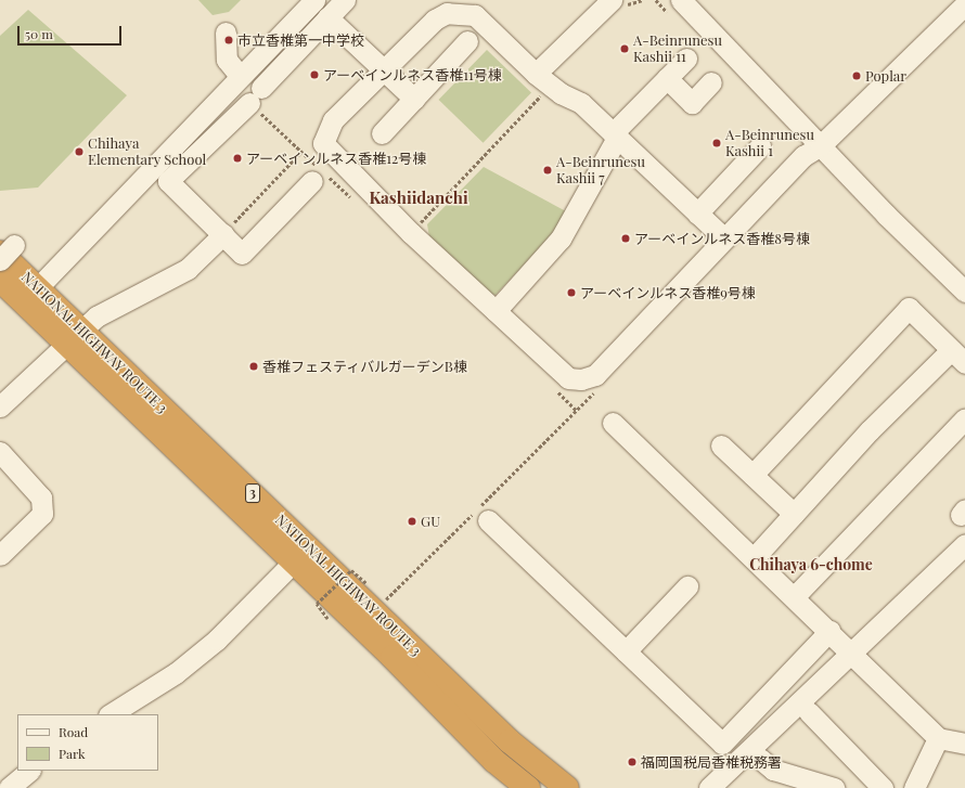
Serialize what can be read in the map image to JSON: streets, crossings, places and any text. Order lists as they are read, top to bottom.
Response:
{
  "streets": {
    "highway": ["NATIONAL HIGHWAY ROUTE 3", "3"]
  },
  "districts": ["Kashiidanchi", "Chihaya 6-chome"],
  "places": [
    "市立香椎第一中学校",
    "A-Beinrunesu Kashii 11",
    "アーベインルネス香椎11号棟",
    "Poplar",
    "A-Beinrunesu Kashii 1",
    "Chihaya Elementary School",
    "アーベインルネス香椎12号棟",
    "A-Beinrunesu Kashii 7",
    "アーベインルネス香椎8号棟",
    "アーベインルネス香椎9号棟",
    "香椎フェスティバルガーデンB棟",
    "GU",
    "福岡国税局香椎税務署"
  ],
  "legend": ["Road", "Park"],
  "scale_bar": "50 m"
}
